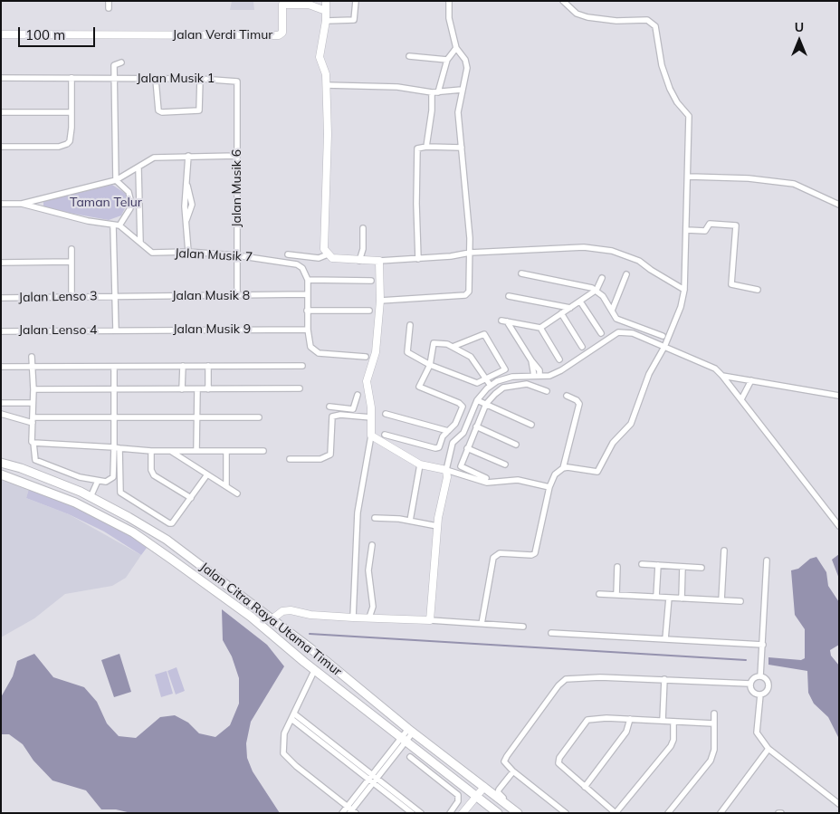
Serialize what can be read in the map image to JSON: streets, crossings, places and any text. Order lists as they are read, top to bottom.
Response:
{
  "streets": {
    "main road": ["Jalan Citra Raya Utama Timur"],
    "street": [
      "Jalan Verdi Timur",
      "Jalan Musik 1",
      "Jalan Musik 6",
      "Jalan Musik 7",
      "Jalan Musik 8",
      "Jalan Lenso 3",
      "Jalan Musik 9",
      "Jalan Lenso 4"
    ]
  },
  "crossings": [
    ["Jalan Musik 1", "Jalan Musik 6"],
    ["Jalan Musik 6", "Jalan Musik 7"],
    ["Jalan Musik 6", "Jalan Musik 8"],
    ["Jalan Musik 8", "Jalan Lenso 3"],
    ["Jalan Musik 9", "Jalan Lenso 4"]
  ],
  "parks": ["Taman Telur"],
  "scale_bar": "100 m",
  "north": "top"
}
